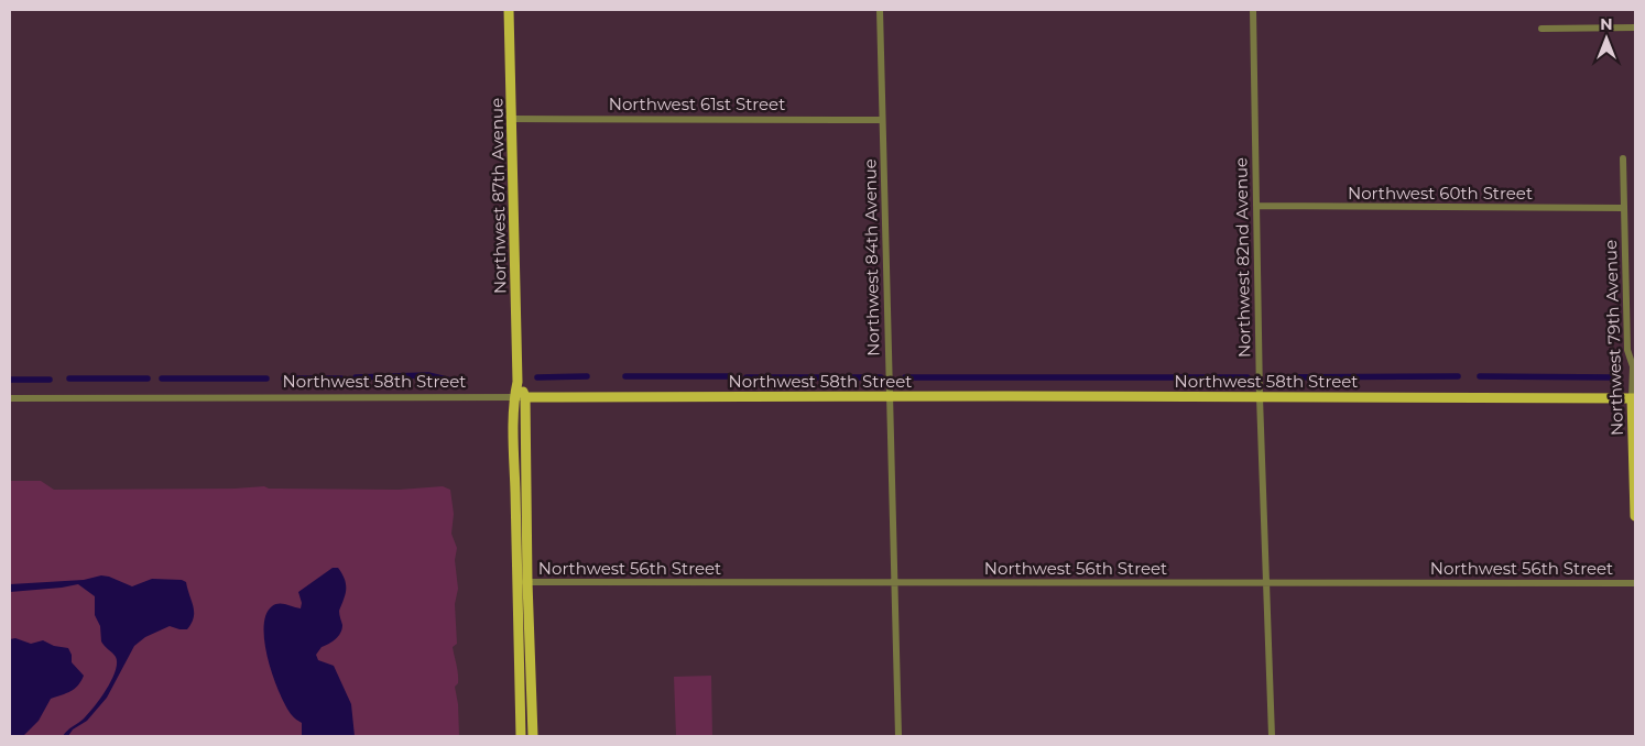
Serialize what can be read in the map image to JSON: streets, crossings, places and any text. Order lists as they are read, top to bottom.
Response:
{
  "streets": {
    "main road": ["Northwest 87th Avenue", "Northwest 79th Avenue", "Northwest 58th Street"],
    "street": [
      "Northwest 61st Street",
      "Northwest 60th Street",
      "Northwest 84th Avenue",
      "Northwest 82nd Avenue",
      "Northwest 56th Street"
    ]
  },
  "crossings": [
    ["Northwest 61st Street", "Northwest 87th Avenue"],
    ["Northwest 61st Street", "Northwest 84th Avenue"],
    ["Northwest 60th Street", "Northwest 82nd Avenue"],
    ["Northwest 60th Street", "Northwest 79th Avenue"],
    ["Northwest 87th Avenue", "Northwest 58th Street"],
    ["Northwest 87th Avenue", "Northwest 56th Street"],
    ["Northwest 84th Avenue", "Northwest 58th Street"],
    ["Northwest 84th Avenue", "Northwest 56th Street"],
    ["Northwest 82nd Avenue", "Northwest 58th Street"],
    ["Northwest 82nd Avenue", "Northwest 56th Street"],
    ["Northwest 79th Avenue", "Northwest 58th Street"]
  ],
  "north": "top"
}
